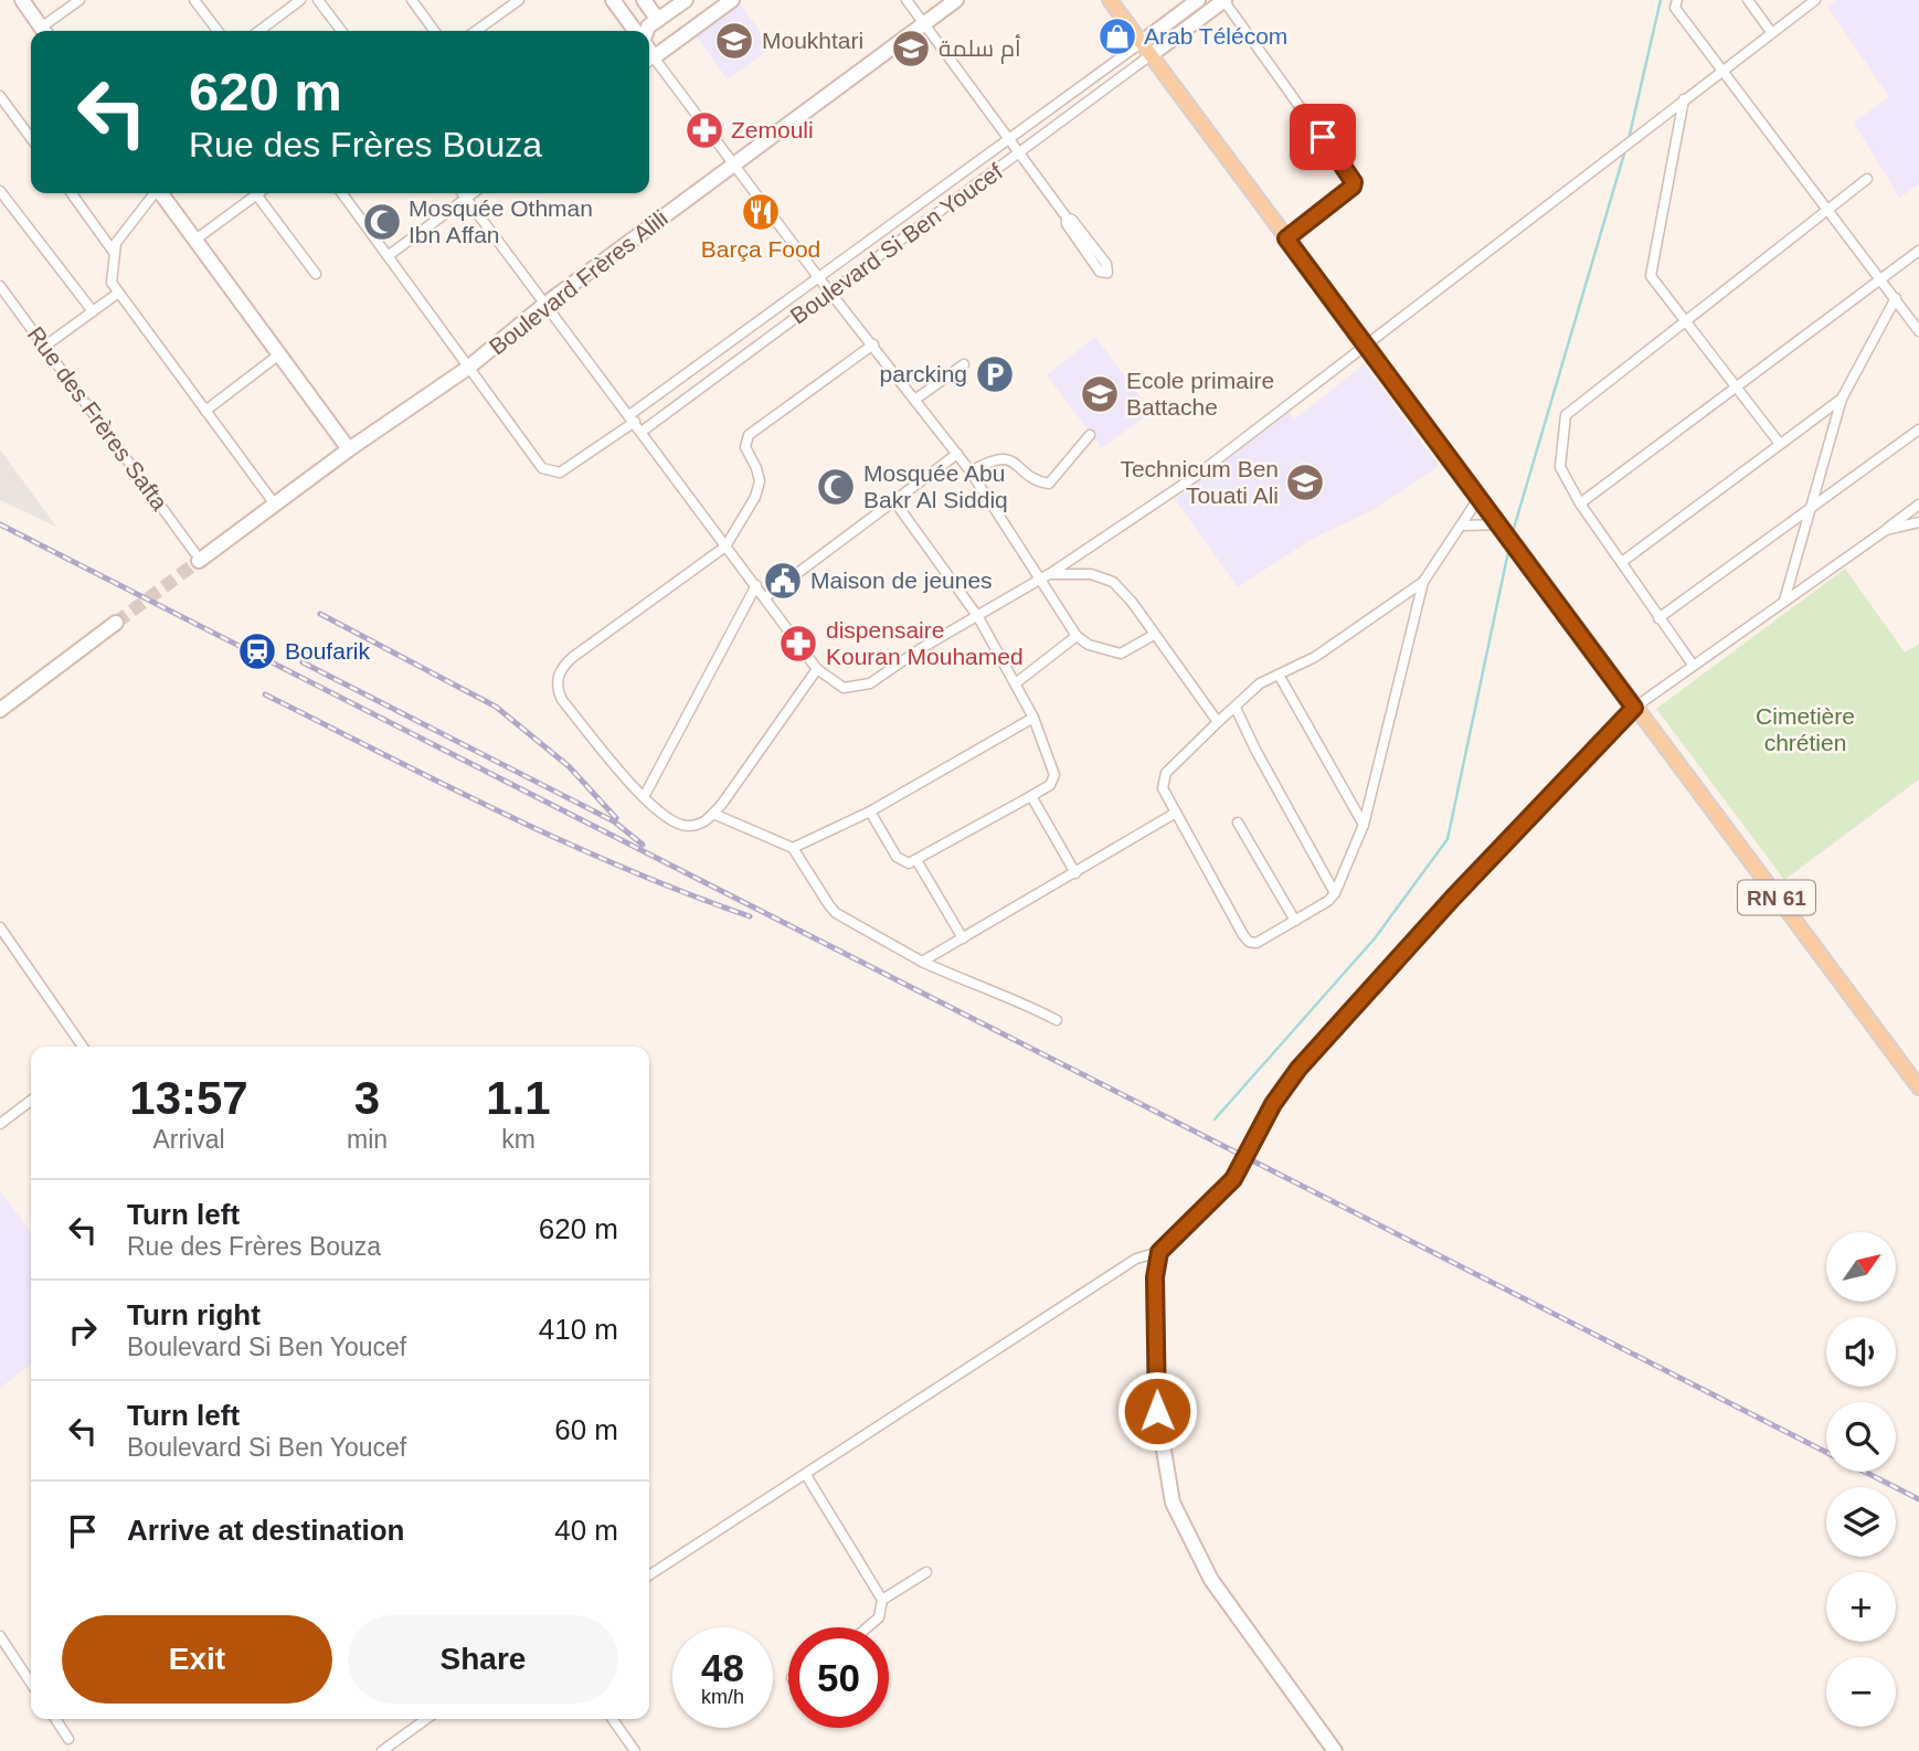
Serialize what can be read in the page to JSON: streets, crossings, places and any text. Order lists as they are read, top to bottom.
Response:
{
  "streets": {
    "main road": ["Boulevard Frères Alili", "RN 61"],
    "street": ["Boulevard Si Ben Youcef", "Rue des Frères Safta"]
  },
  "crossings": [
    ["Boulevard Si Ben Youcef", "Boulevard Frères Alili"],
    ["Boulevard Si Ben Youcef", "RN 61"],
    ["Boulevard Frères Alili", "Rue des Frères Safta"]
  ],
  "parks": ["Cimetière chrétien"],
  "places": {
    "shop": ["Arab Télécom"],
    "school or university": [
      "Moukhtari",
      "أم سلمة",
      "Ecole primaire Battache",
      "Technicum Ben Touati Ali"
    ],
    "pharmacy": ["Zemouli", "dispensaire Kouran Mouhamed"],
    "restaurant": ["Barça Food"],
    "mosque": ["Mosquée Othman Ibn Affan", "Mosquée Abu Bakr Al Siddiq"],
    "parking": ["parcking"],
    "public building": ["Maison de jeunes"],
    "station": ["Boufarik"]
  },
  "north": "top right",
  "page": {
    "turn": ["620 m", "Rue des Frères Bouza"],
    "eta": [
      "13:57",
      "Arrival",
      "3",
      "min",
      "1.1",
      "km"
    ],
    "list": [
      {
        "name": "Turn left",
        "note": "Rue des Frères Bouza",
        "value": "620 m"
      },
      {
        "name": "Turn right",
        "note": "Boulevard Si Ben Youcef",
        "value": "410 m"
      },
      {
        "name": "Turn left",
        "note": "Boulevard Si Ben Youcef",
        "value": "60 m"
      },
      {
        "name": "Arrive at destination",
        "value": "40 m"
      }
    ],
    "map_buttons": ["+", "−"],
    "buttons": ["Exit", "Share"],
    "speed": "48 km/h",
    "limit": "50"
  }
}
